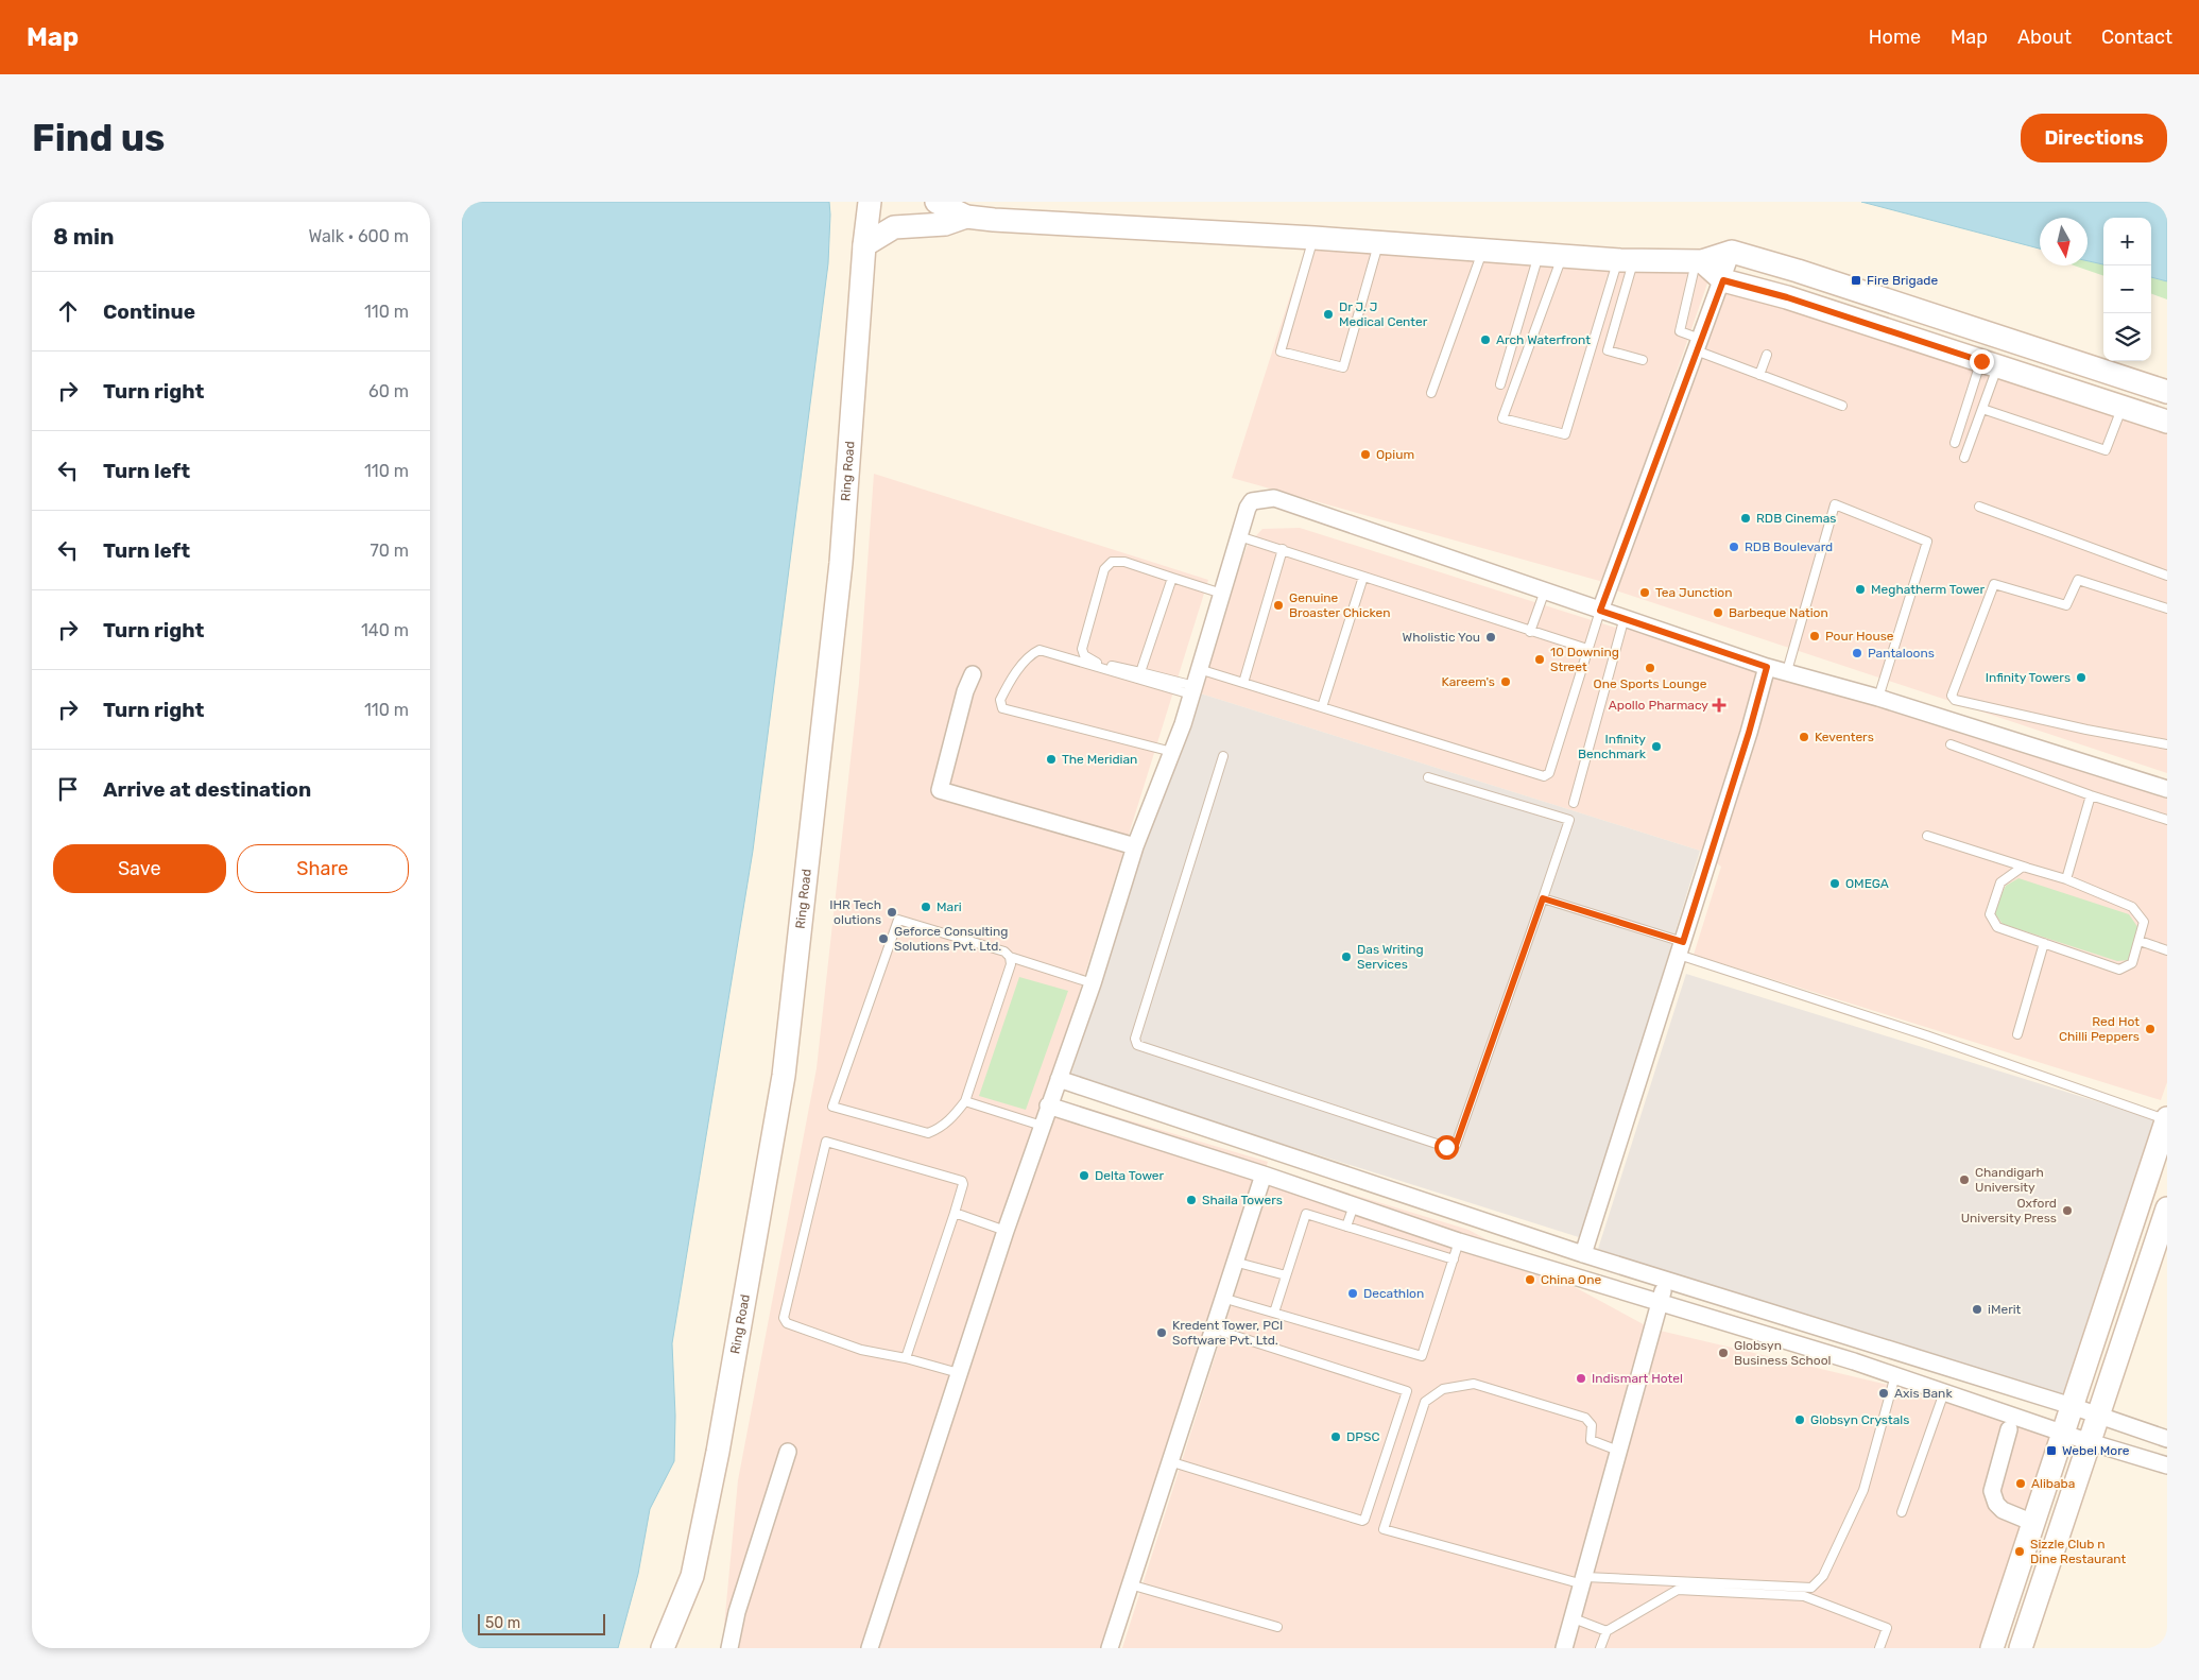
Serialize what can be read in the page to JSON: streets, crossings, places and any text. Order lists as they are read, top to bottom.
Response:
{
  "streets": {
    "street": ["Ring Road"]
  },
  "places": {
    "transit": ["Fire Brigade", "Webel More"],
    "other": [
      "Dr J. J Medical Center",
      "Arch Waterfront",
      "Opium",
      "RDB Cinemas",
      "RDB Boulevard",
      "Meghatherm Tower",
      "Tea Junction",
      "Genuine Broaster Chicken",
      "Barbeque Nation",
      "Pour House",
      "Wholistic You",
      "Pantaloons",
      "10 Downing Street",
      "One Sports Lounge",
      "Infinity Towers",
      "Kareem's",
      "Keventers",
      "Infinity Benchmark",
      "The Meridian",
      "OMEGA",
      "Mari",
      "IHR Tech olutions",
      "Geforce Consulting Solutions Pvt. Ltd.",
      "Das Writing Services",
      "Red Hot Chilli Peppers",
      "Delta Tower",
      "Chandigarh University",
      "Shaila Towers",
      "Oxford University Press",
      "China One",
      "Decathlon",
      "iMerit",
      "Kredent Tower, PCI Software Pvt. Ltd.",
      "Globsyn Business School",
      "Indismart Hotel",
      "Axis Bank",
      "Globsyn Crystals",
      "DPSC",
      "Alibaba",
      "Sizzle Club n Dine Restaurant"
    ],
    "health": ["Apollo Pharmacy"]
  },
  "scale_bar": "50 m",
  "north": "bottom",
  "page": {
    "header": "Map",
    "nav": [
      "Home",
      "Map",
      "About",
      "Contact"
    ],
    "buttons": [
      "Directions",
      ["Save", "Share"]
    ],
    "title": "Find us",
    "heading": ["8 min", "Walk · 600 m"],
    "map_buttons": ["+", "−"],
    "list": [
      ["Continue", "110 m"],
      ["Turn right", "60 m"],
      ["Turn left", "110 m"],
      ["Turn left", "70 m"],
      ["Turn right", "140 m"],
      ["Turn right", "110 m"],
      "Arrive at destination"
    ],
    "scale": "50 m"
  }
}
